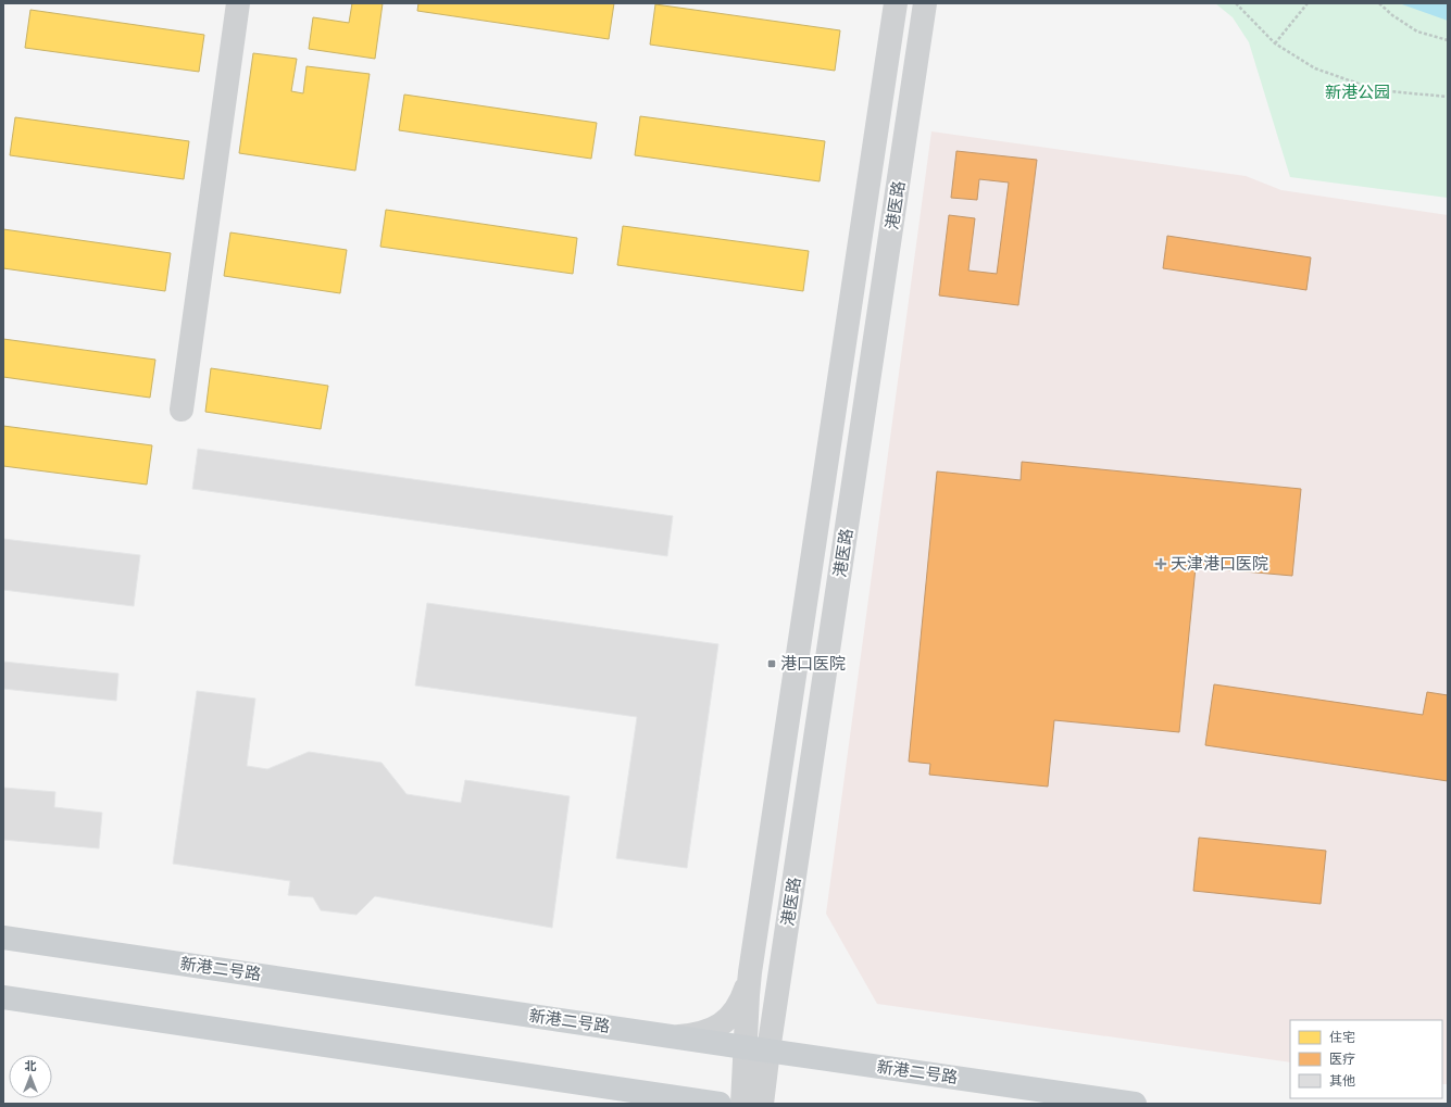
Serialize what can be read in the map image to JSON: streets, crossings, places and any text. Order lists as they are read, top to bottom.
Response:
{
  "streets": {
    "main road": ["新港二号路"],
    "street": ["港医路"]
  },
  "crossings": [
    ["港医路", "新港二号路"]
  ],
  "parks": ["新港公园"],
  "places": {
    "health": ["天津港口医院"],
    "transit": ["港口医院"]
  },
  "legend": ["住宅", "医疗", "其他"],
  "north": "top"
}
